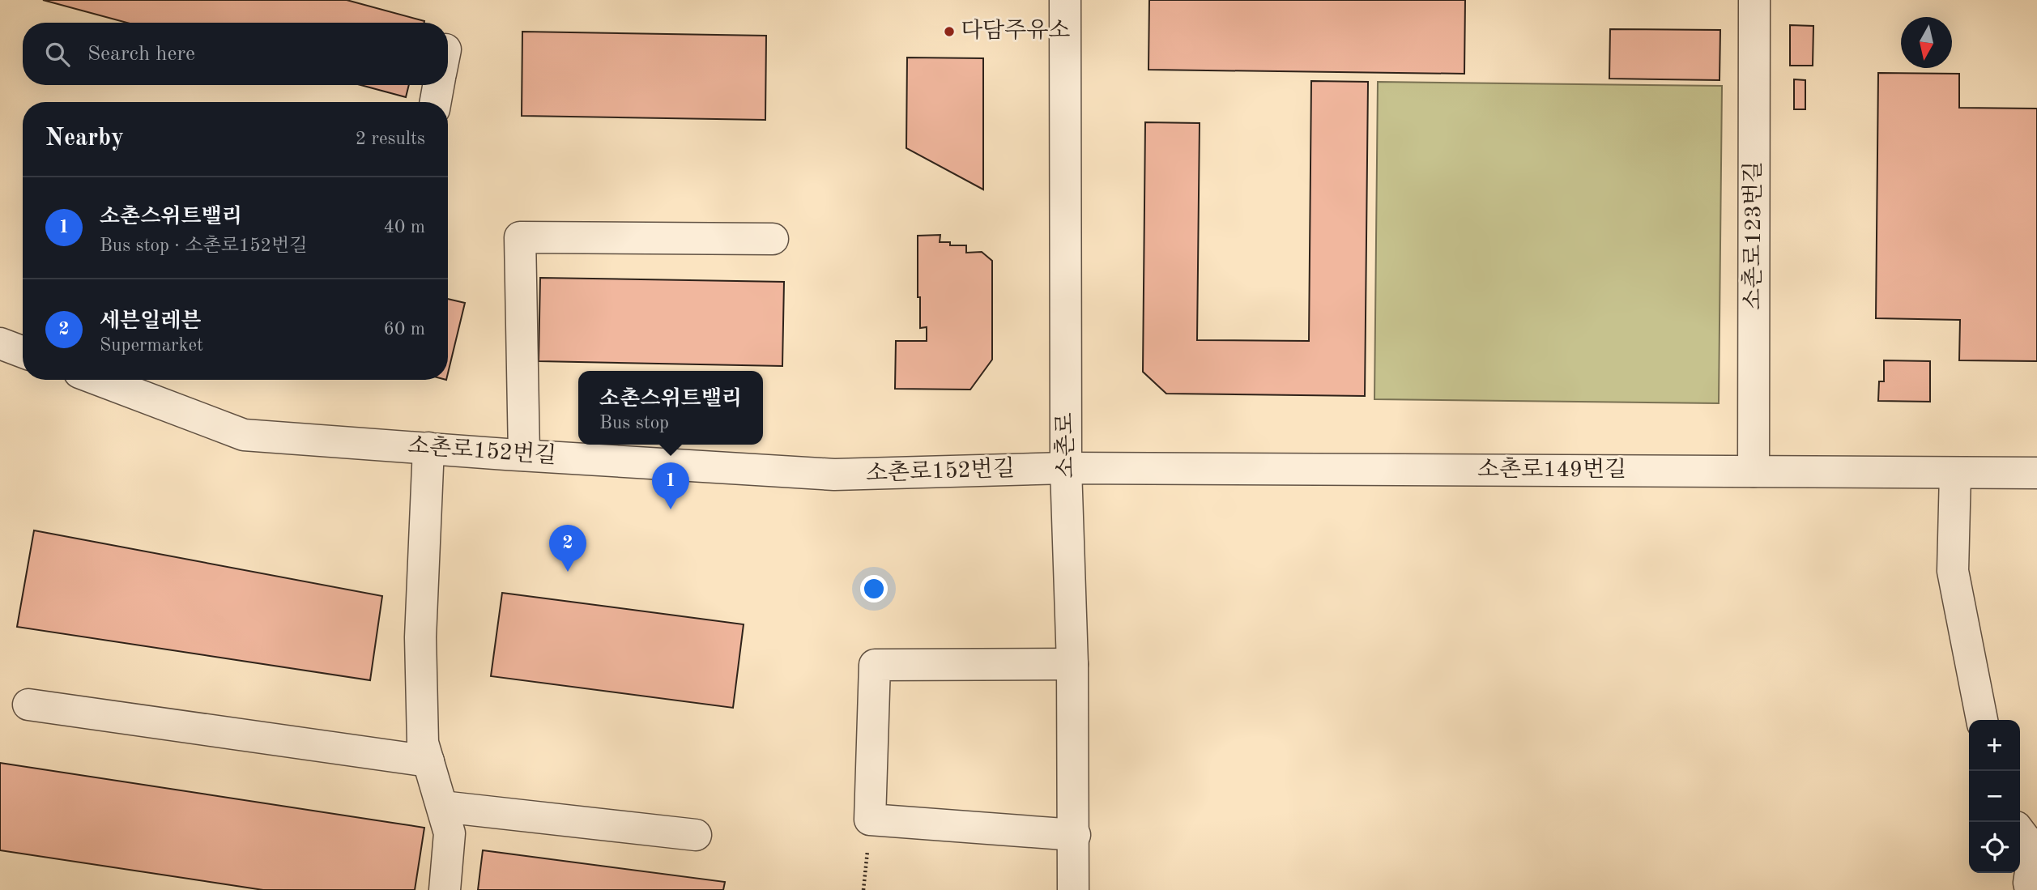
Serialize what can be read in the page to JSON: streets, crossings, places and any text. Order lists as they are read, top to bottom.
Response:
{
  "streets": {
    "street": [
      "소촌로123번길",
      "소촌로",
      "소촌로152번길",
      "소촌로149번길"
    ]
  },
  "crossings": [
    ["소촌로123번길", "소촌로149번길"],
    ["소촌로", "소촌로152번길"],
    ["소촌로", "소촌로149번길"],
    ["소촌로152번길", "소촌로149번길"]
  ],
  "places": ["다담주유소"],
  "north": "bottom",
  "page": {
    "search": "Search here",
    "heading": ["Nearby", "2 results"],
    "list": [
      {
        "mark": "1",
        "name": "소촌스위트밸리",
        "note": "Bus stop · 소촌로152번길",
        "value": "40 m"
      },
      {
        "mark": "2",
        "name": "세븐일레븐",
        "note": "Supermarket",
        "value": "60 m"
      }
    ],
    "popup": ["소촌스위트밸리", "Bus stop"],
    "pins": ["1", "2"],
    "map_buttons": ["+", "−"]
  }
}
